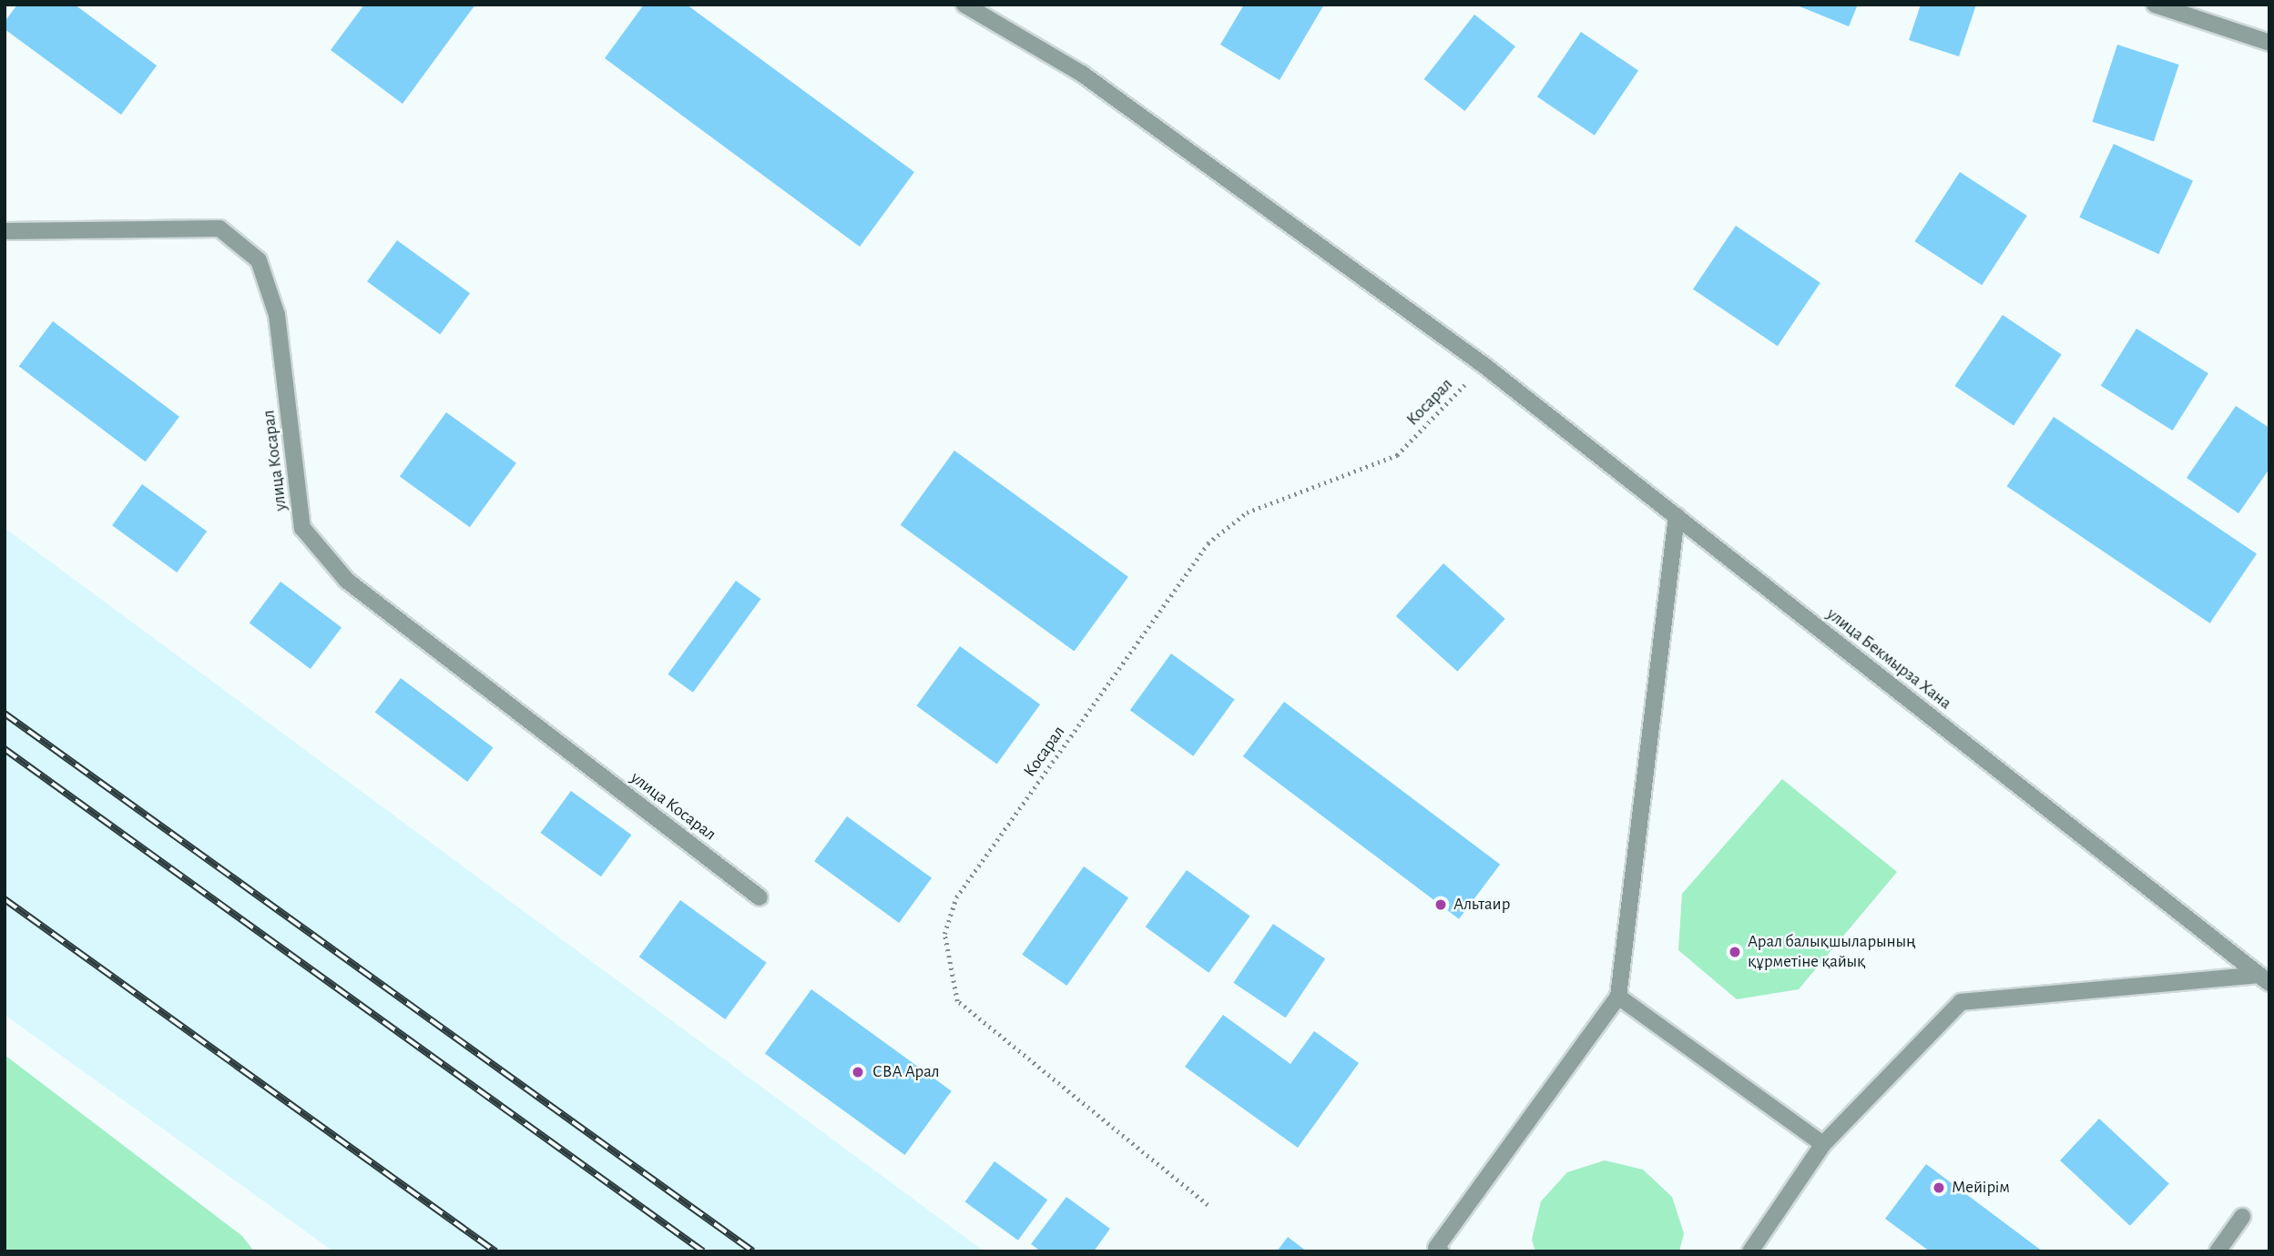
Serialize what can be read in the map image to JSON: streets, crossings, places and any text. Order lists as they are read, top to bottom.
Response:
{
  "streets": {
    "street": ["улица Косарал", "улица Бекмырза Хана"],
    "path": ["Косарал"]
  },
  "crossings": [
    ["Косарал", "улица Бекмырза Хана"]
  ],
  "places": [
    "Альтаир",
    "Арал балықшыларының құрметіне қайық",
    "СВА Арал",
    "Мейірім"
  ]
}
